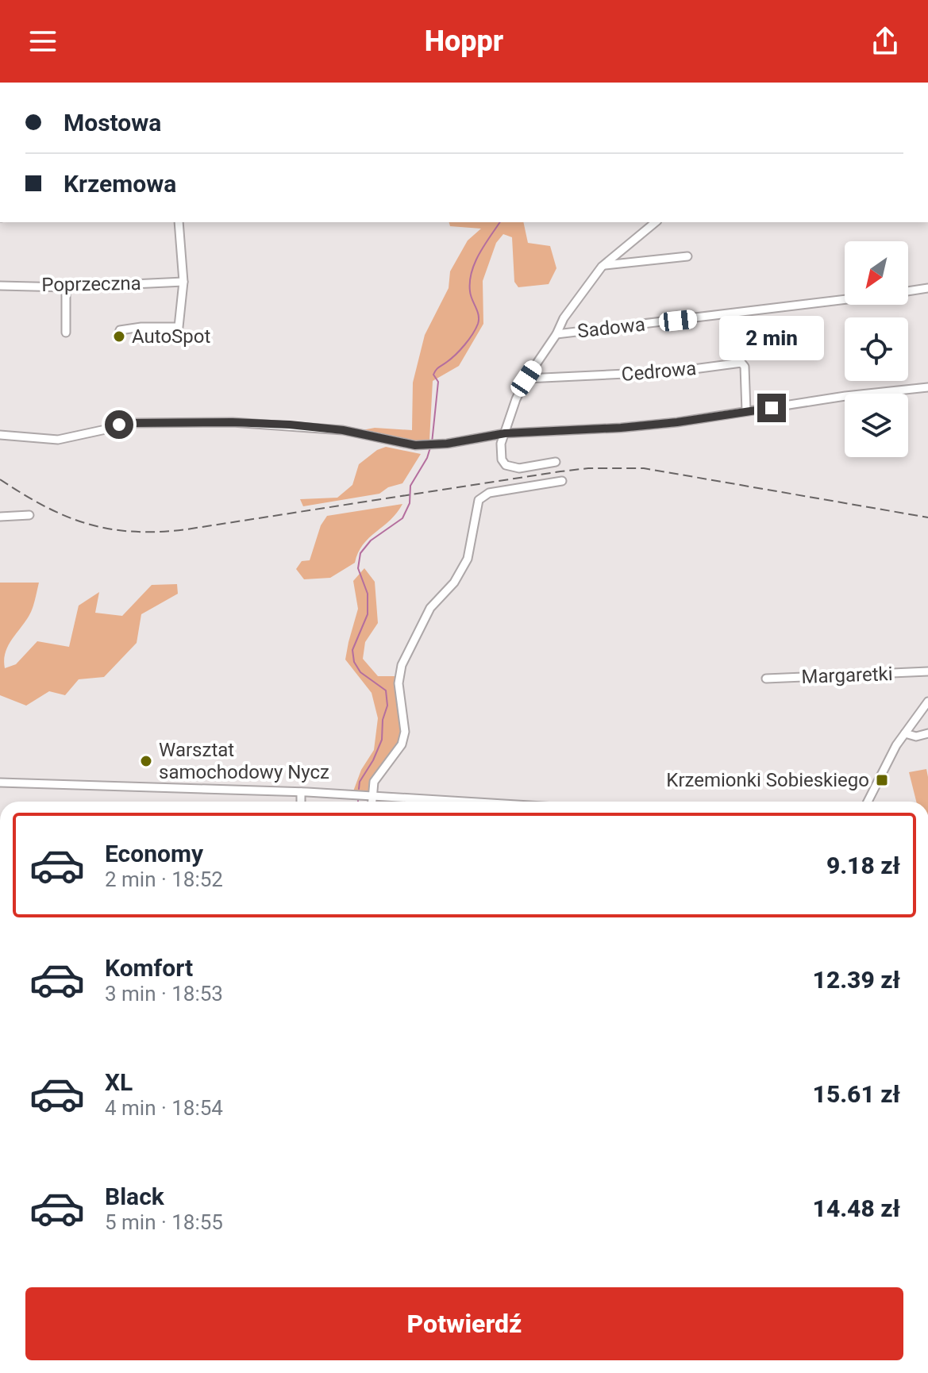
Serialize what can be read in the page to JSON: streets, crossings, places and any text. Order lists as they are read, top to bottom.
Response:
{
  "streets": {
    "street": [
      "Poprzeczna",
      "Sadowa",
      "Cedrowa",
      "Margaretki"
    ]
  },
  "places": {
    "other": ["AutoSpot", "Warsztat samochodowy Nycz"],
    "transit": ["Krzemionki Sobieskiego"]
  },
  "north": "bottom left",
  "page": {
    "header": "Hoppr",
    "banner": ["Mostowa", "Krzemowa"],
    "bubble": "2 min",
    "list": [
      {
        "name": "Economy",
        "note": "2 min · 18:52",
        "value": "9.18 zł"
      },
      {
        "name": "Komfort",
        "note": "3 min · 18:53",
        "value": "12.39 zł"
      },
      {
        "name": "XL",
        "note": "4 min · 18:54",
        "value": "15.61 zł"
      },
      {
        "name": "Black",
        "note": "5 min · 18:55",
        "value": "14.48 zł"
      }
    ],
    "buttons": "Potwierdź"
  }
}
